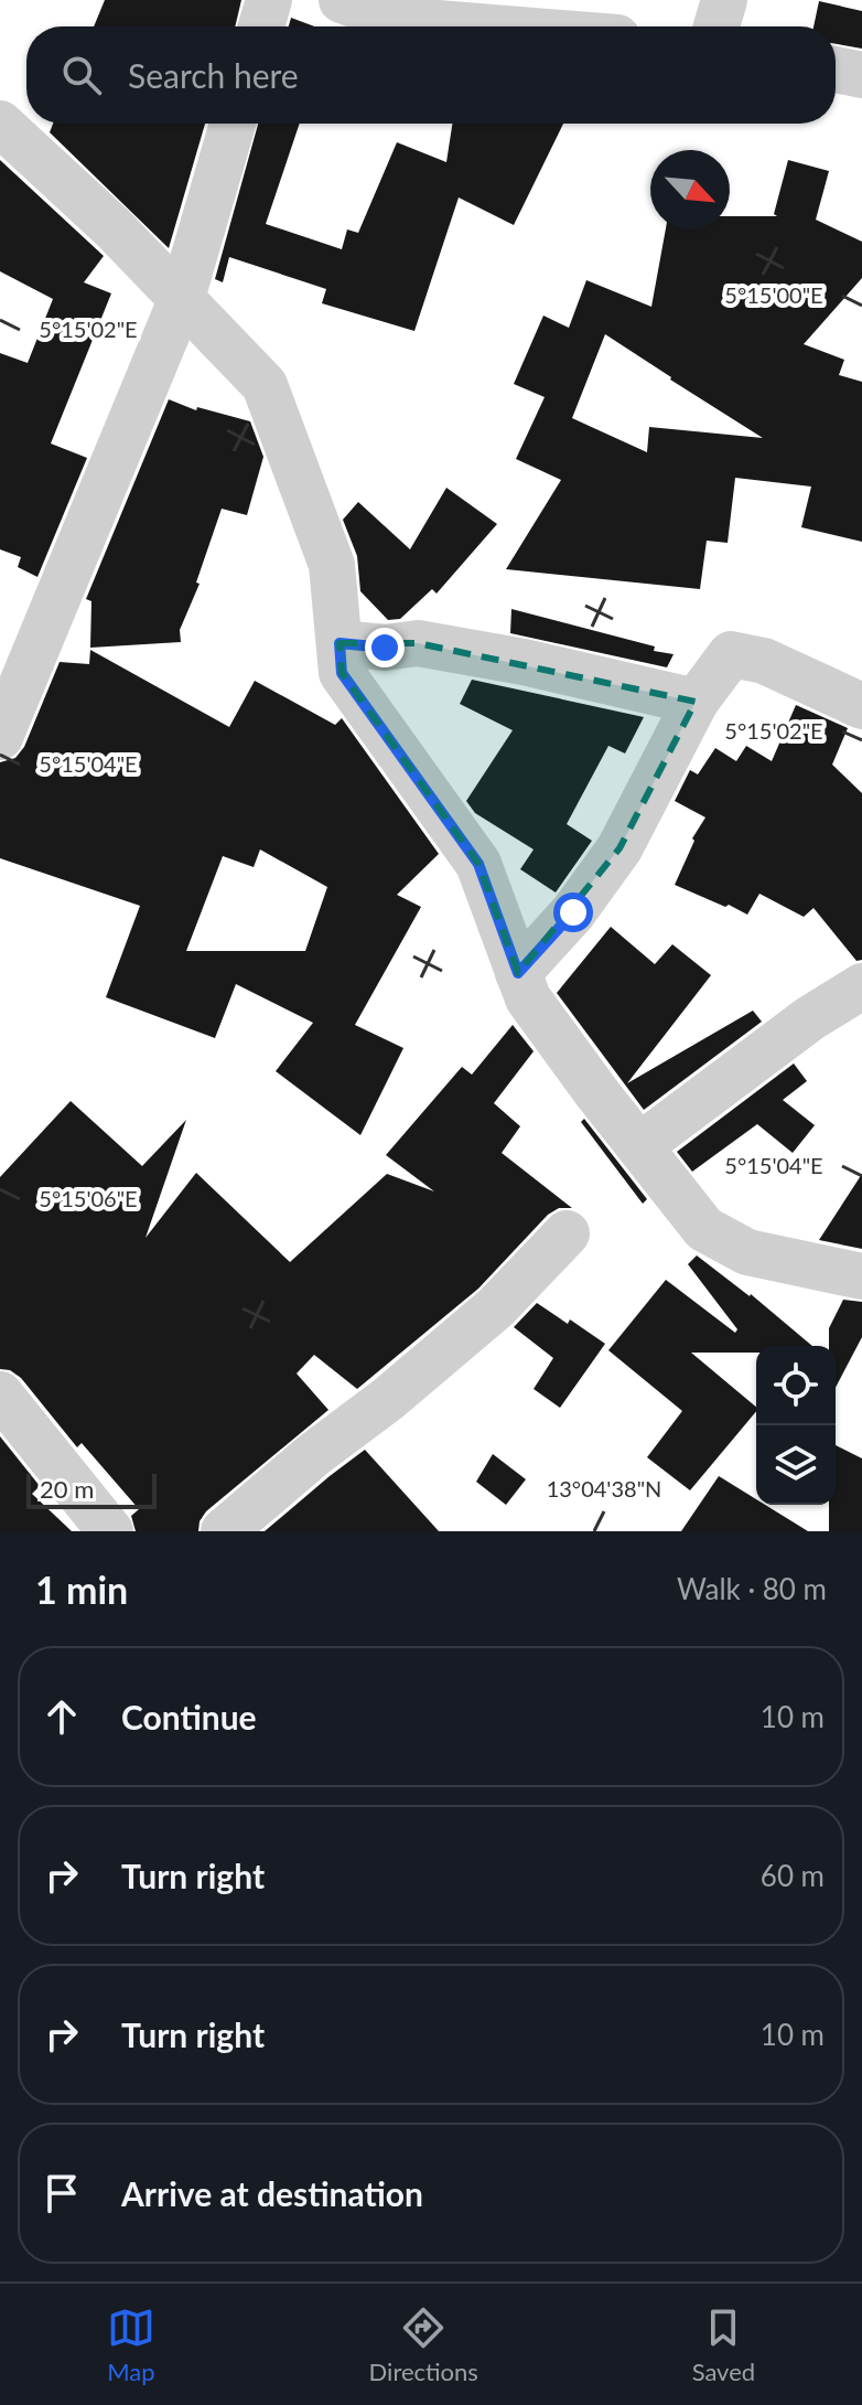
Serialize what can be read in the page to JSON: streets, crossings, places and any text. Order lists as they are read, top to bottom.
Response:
{
  "scale_bar": "20 m",
  "north": "bottom right",
  "page": {
    "search": "Search here",
    "scale": "20 m",
    "heading": ["1 min", "Walk · 80 m"],
    "list": [
      ["Continue", "10 m"],
      ["Turn right", "60 m"],
      ["Turn right", "10 m"],
      "Arrive at destination"
    ],
    "nav": ["Map", "Directions", "Saved"]
  },
  "coordinates": [
    "5°15'00\"E",
    "5°15'02\"E",
    "5°15'04\"E",
    "5°15'06\"E",
    "13°04'38\"N"
  ]
}
